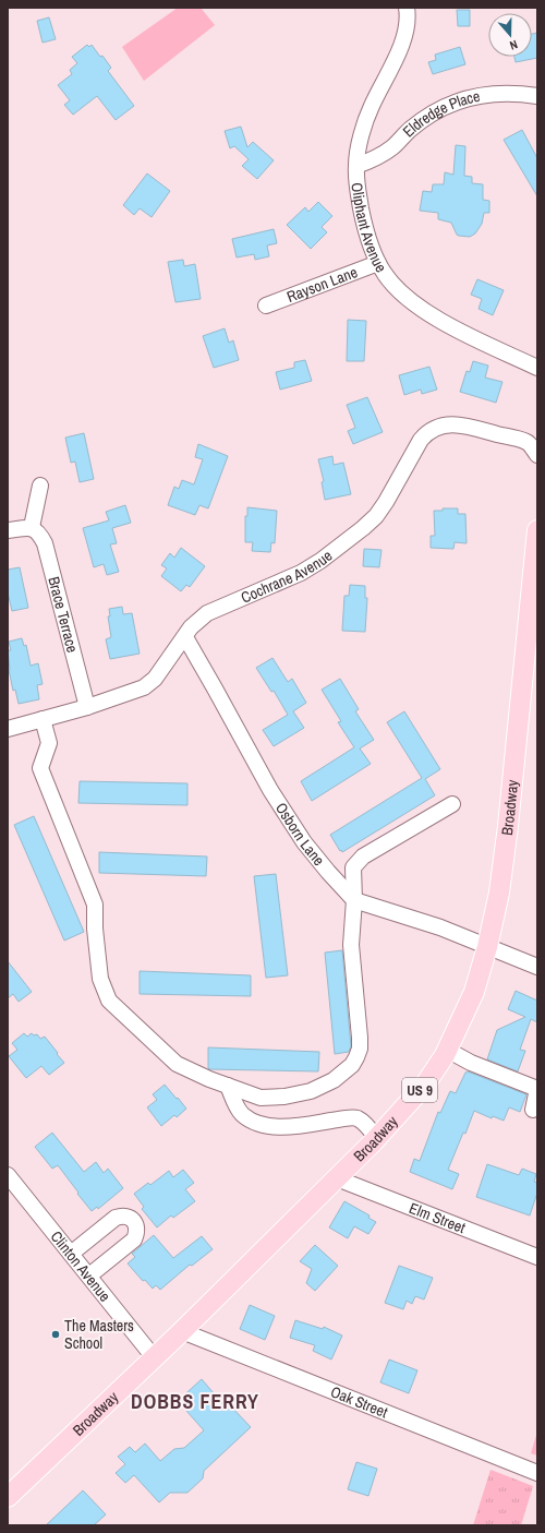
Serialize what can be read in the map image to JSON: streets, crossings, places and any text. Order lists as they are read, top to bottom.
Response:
{
  "streets": {
    "main road": ["Broadway", "US 9"],
    "street": [
      "Eldredge Place",
      "Oliphant Avenue",
      "Rayson Lane",
      "Cochrane Avenue",
      "Brace Terrace",
      "Osborn Lane",
      "Elm Street",
      "Clinton Avenue",
      "Oak Street"
    ]
  },
  "crossings": [
    ["Eldredge Place", "Oliphant Avenue"],
    ["Oliphant Avenue", "Rayson Lane"],
    ["Cochrane Avenue", "Brace Terrace"],
    ["Cochrane Avenue", "Osborn Lane"],
    ["Broadway", "Osborn Lane"],
    ["Broadway", "Elm Street"],
    ["Broadway", "Clinton Avenue"],
    ["Broadway", "Oak Street"]
  ],
  "districts": ["DOBBS FERRY"],
  "places": ["The Masters School"],
  "north": "bottom"
}
